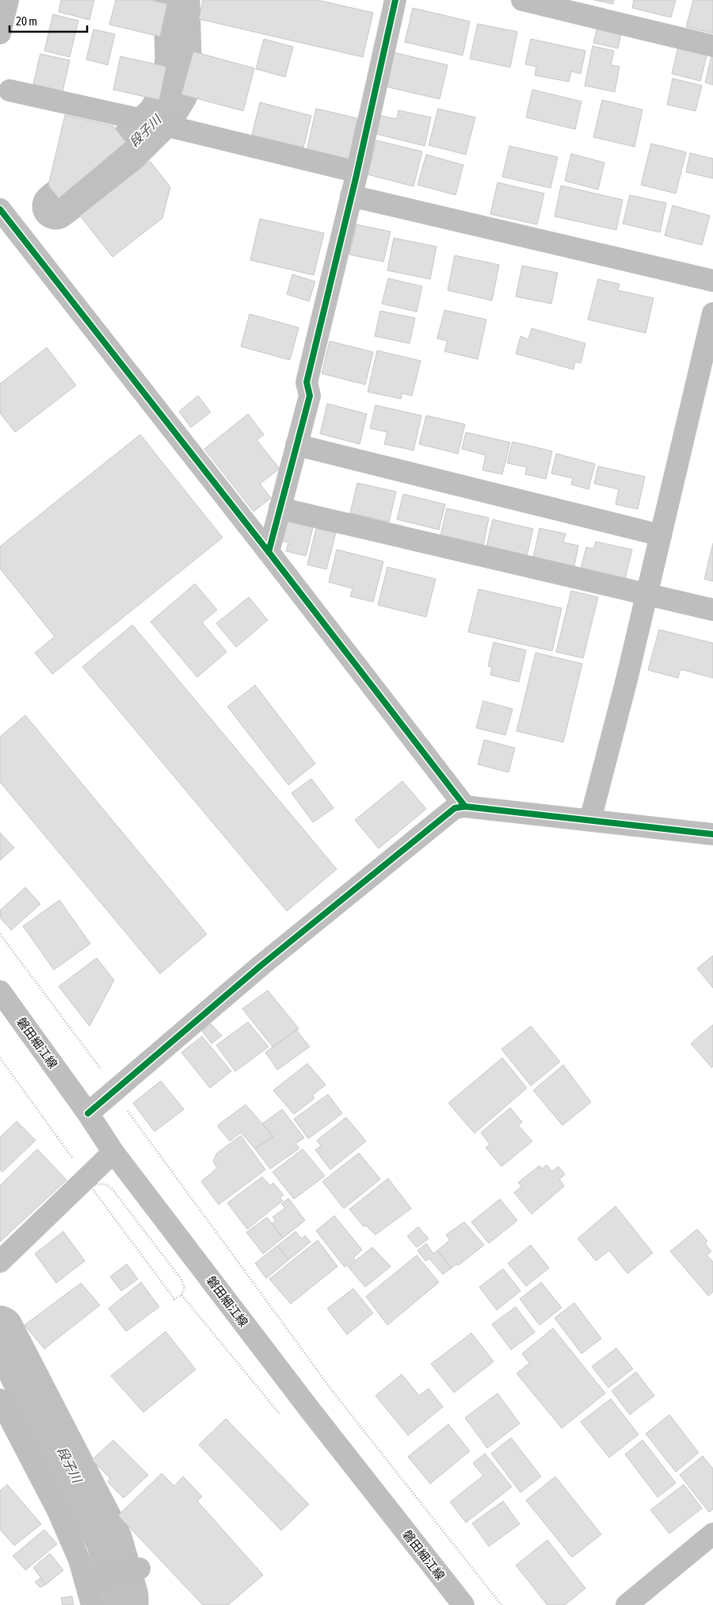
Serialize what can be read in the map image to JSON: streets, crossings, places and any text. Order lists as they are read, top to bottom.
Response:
{
  "streets": {
    "main road": ["磐田細江線"]
  },
  "water": ["段子川"],
  "scale_bar": "20 m"
}
